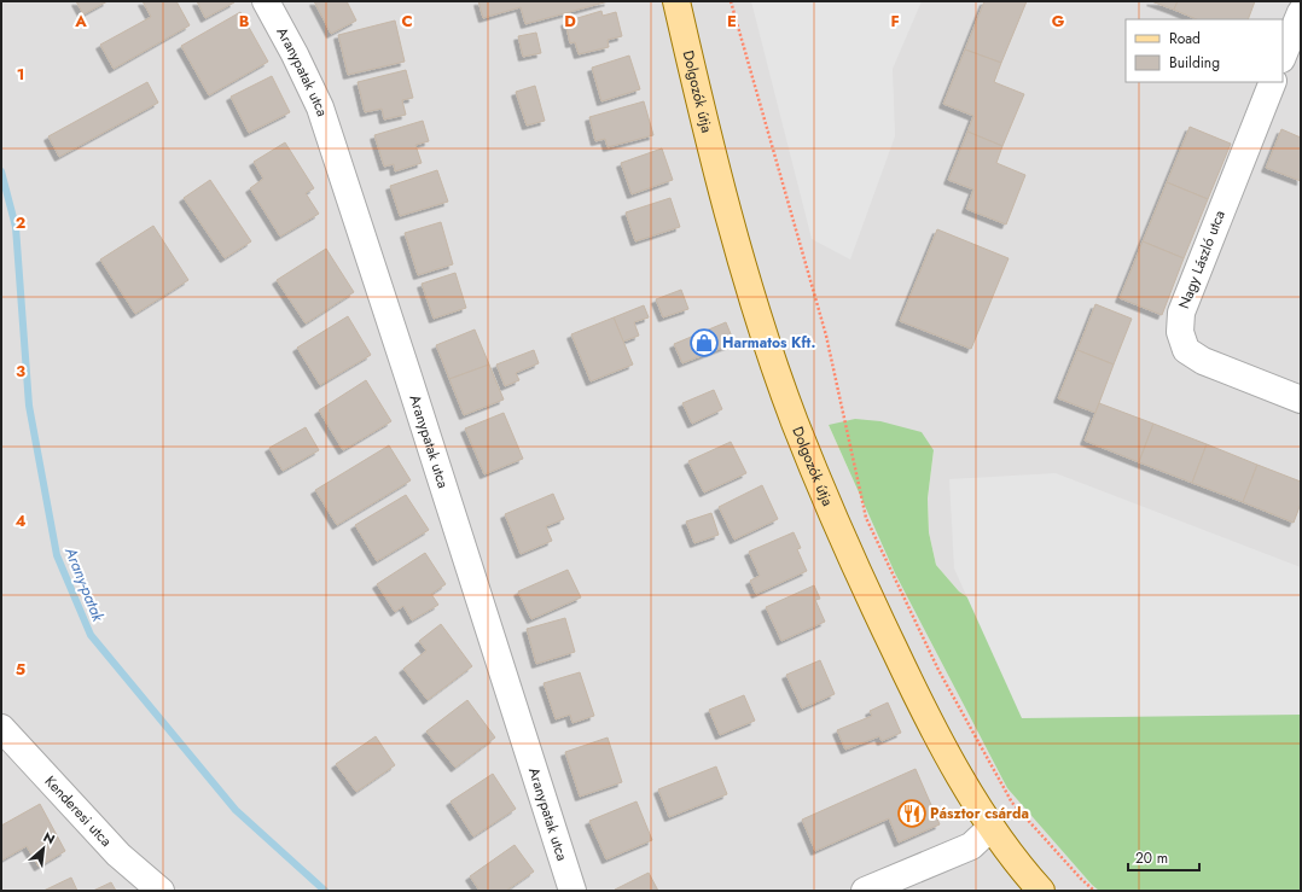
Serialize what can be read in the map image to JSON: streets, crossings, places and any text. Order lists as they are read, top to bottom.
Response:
{
  "streets": {
    "main road": ["Dolgozók útja"],
    "street": ["Aranypatak utca", "Nagy László utca", "Kenderesi utca"]
  },
  "water": ["Arany-patak"],
  "places": {
    "shop": ["Harmatos Kft."],
    "restaurant": ["Pásztor csárda"]
  },
  "legend": ["Road", "Building"],
  "scale_bar": "20 m",
  "north": "top right",
  "grid": {
    "columns": [
      "A",
      "B",
      "C",
      "D",
      "E",
      "F",
      "G"
    ],
    "rows": [
      "1",
      "2",
      "3",
      "4",
      "5"
    ]
  }
}
